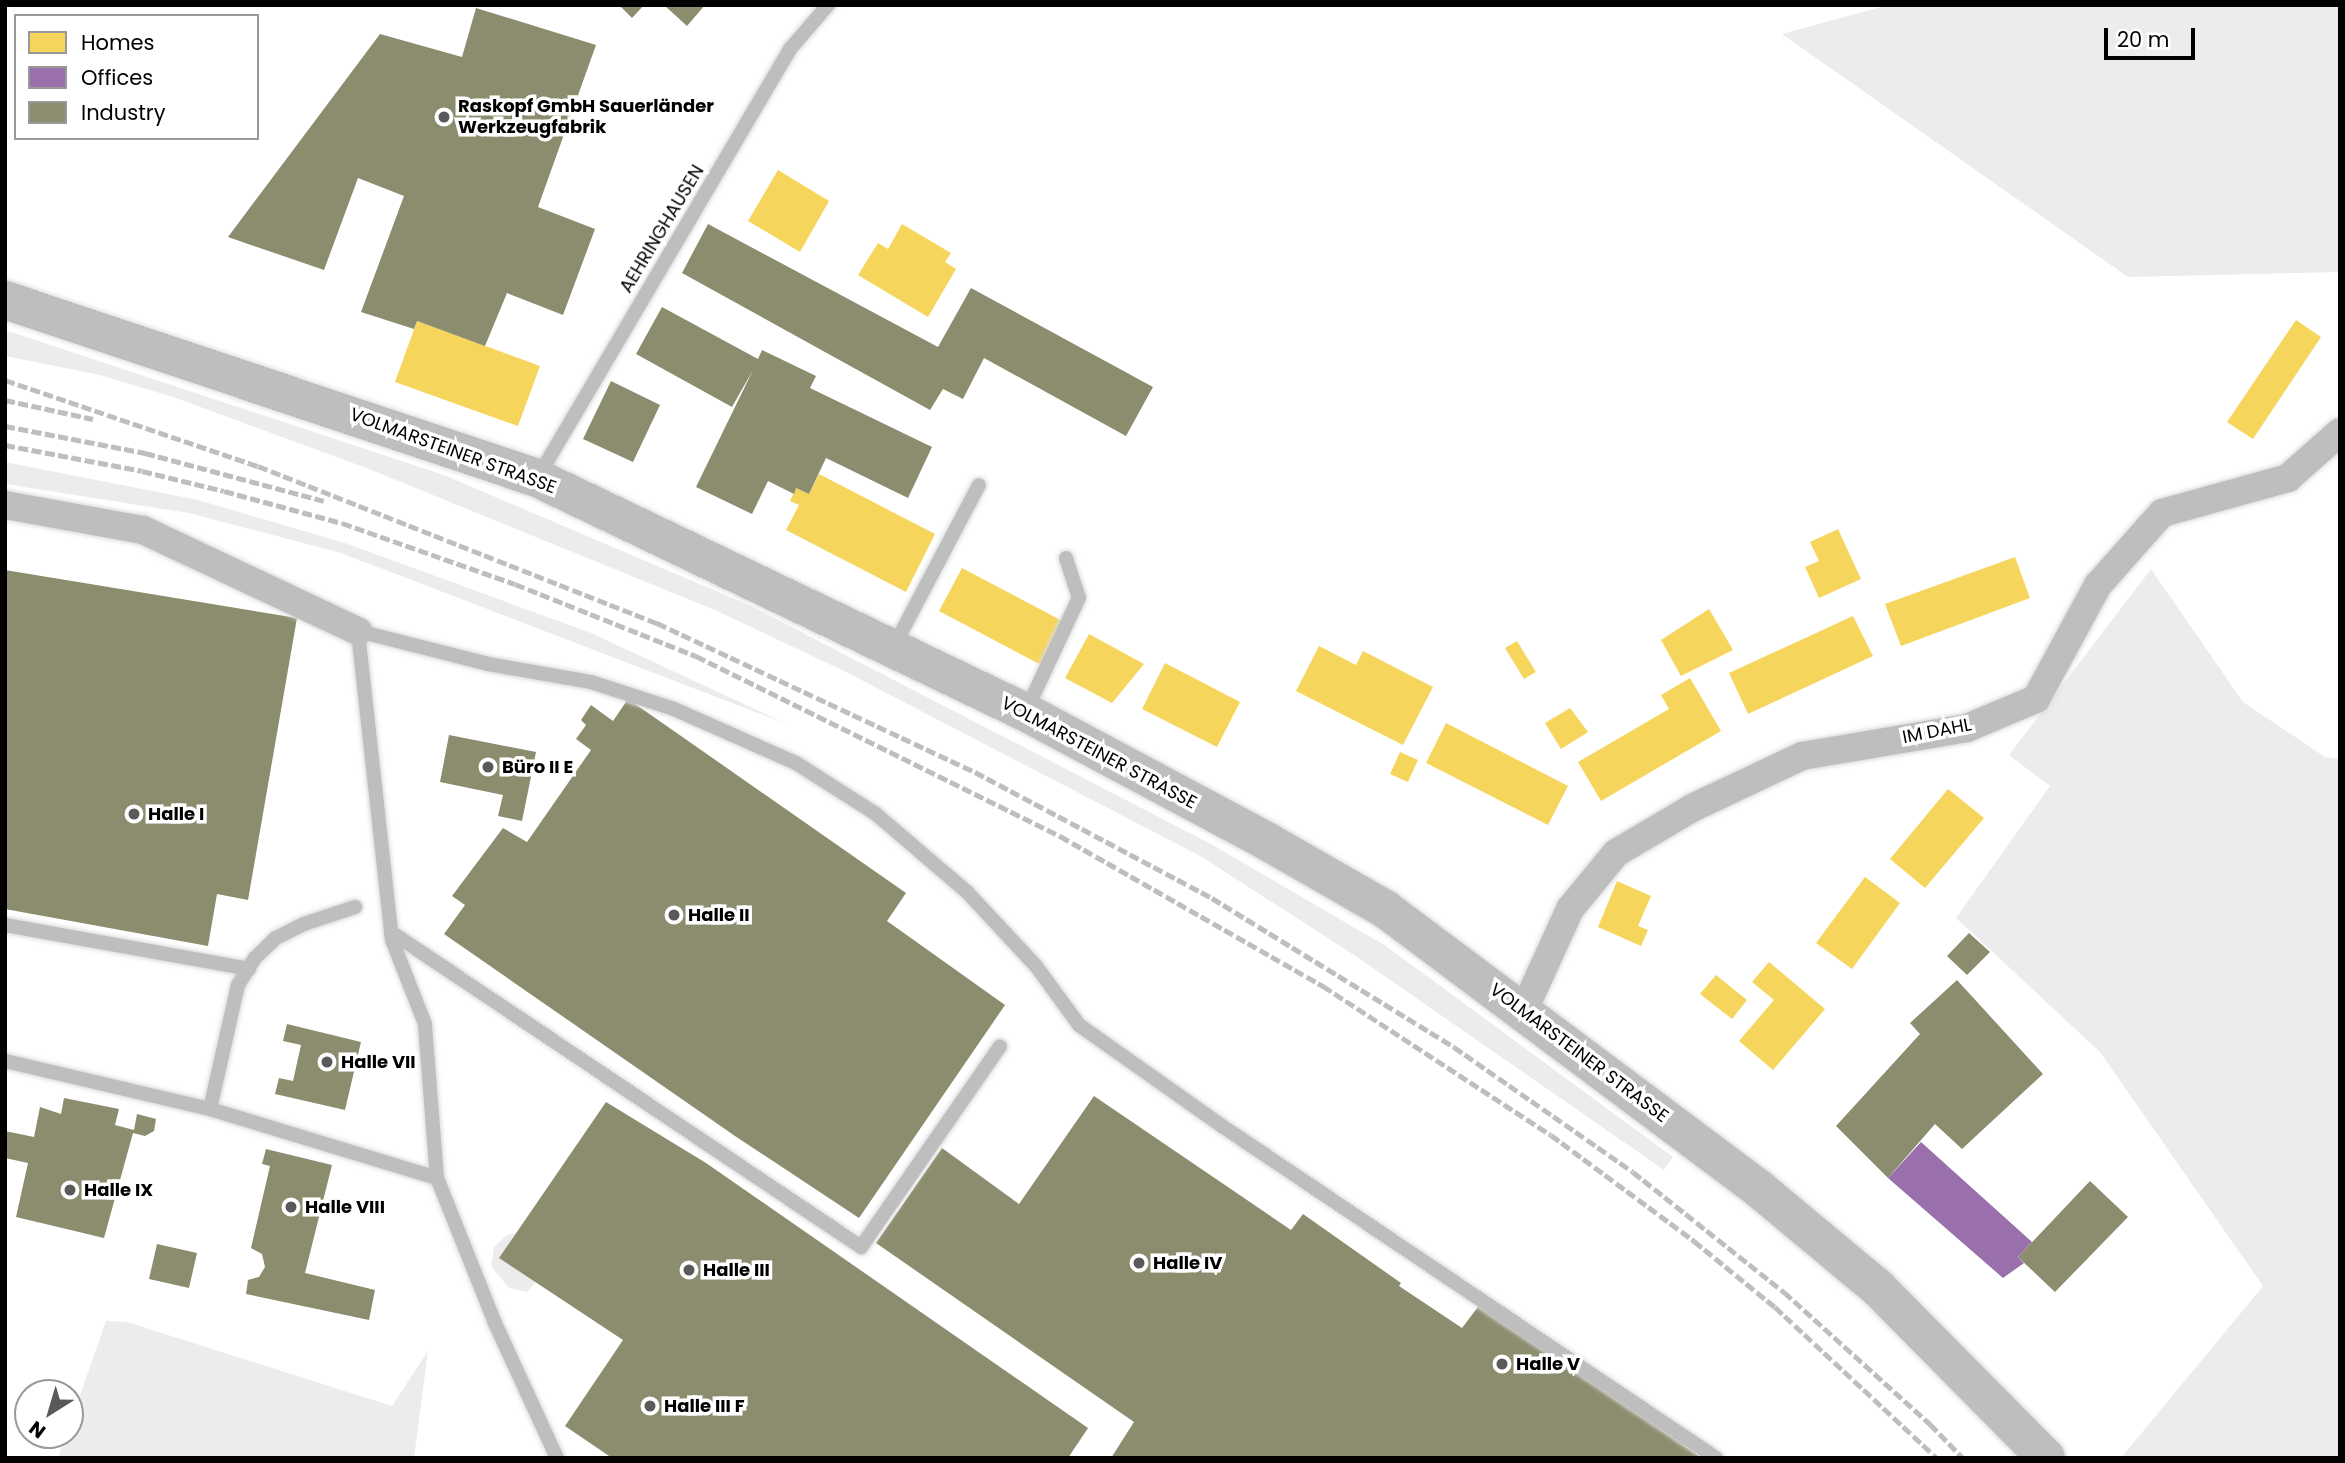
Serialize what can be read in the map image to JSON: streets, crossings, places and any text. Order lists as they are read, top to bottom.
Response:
{
  "streets": {
    "main road": ["VOLMARSTEINER STRASSE"],
    "street": ["IM DAHL"],
    "lane": ["AEHRINGHAUSEN"]
  },
  "crossings": [
    ["AEHRINGHAUSEN", "VOLMARSTEINER STRASSE"],
    ["VOLMARSTEINER STRASSE", "IM DAHL"]
  ],
  "places": [
    "Raskopf GmbH Sauerländer Werkzeugfabrik",
    "Büro II E",
    "Halle I",
    "Halle II",
    "Halle VII",
    "Halle IX",
    "Halle VIII",
    "Halle IV",
    "Halle III",
    "Halle V",
    "Halle III F"
  ],
  "legend": ["Homes", "Offices", "Industry"],
  "scale_bar": "20 m",
  "north": "bottom left"
}
